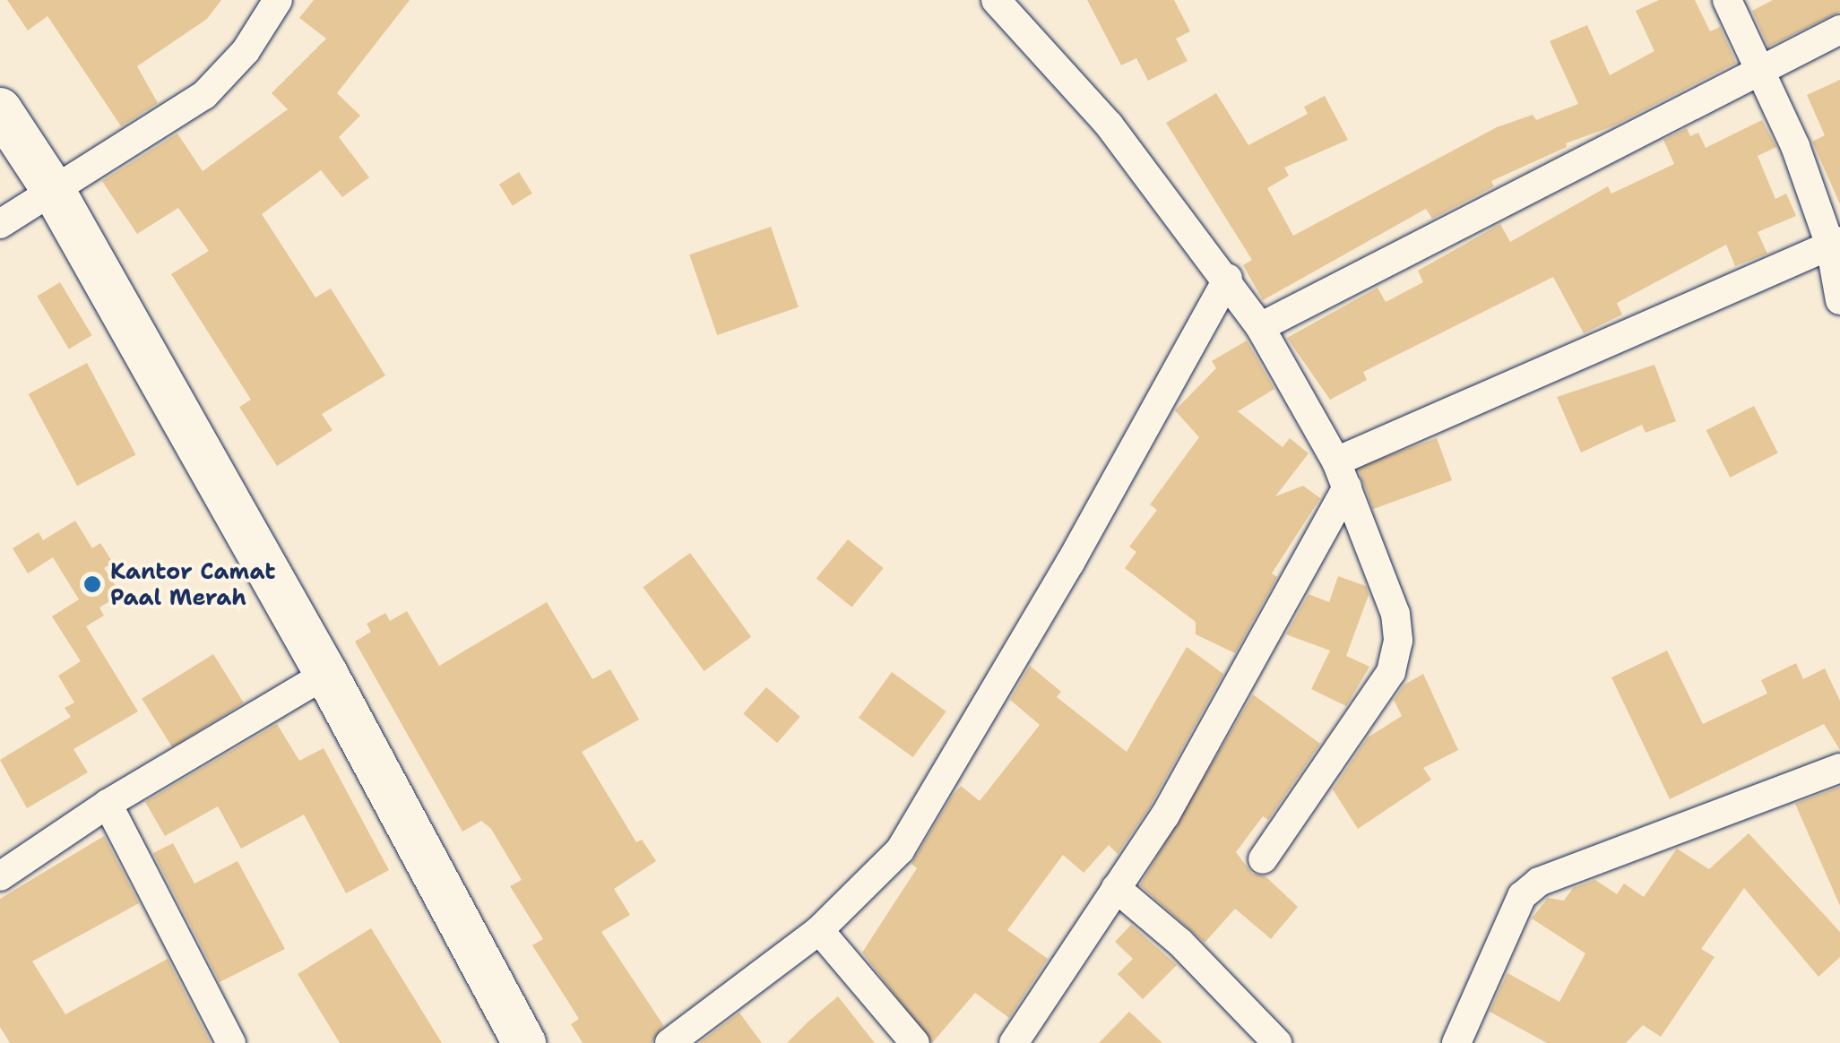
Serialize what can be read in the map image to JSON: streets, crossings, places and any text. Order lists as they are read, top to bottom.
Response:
{
  "places": ["Kantor Camat Paal Merah"]
}
